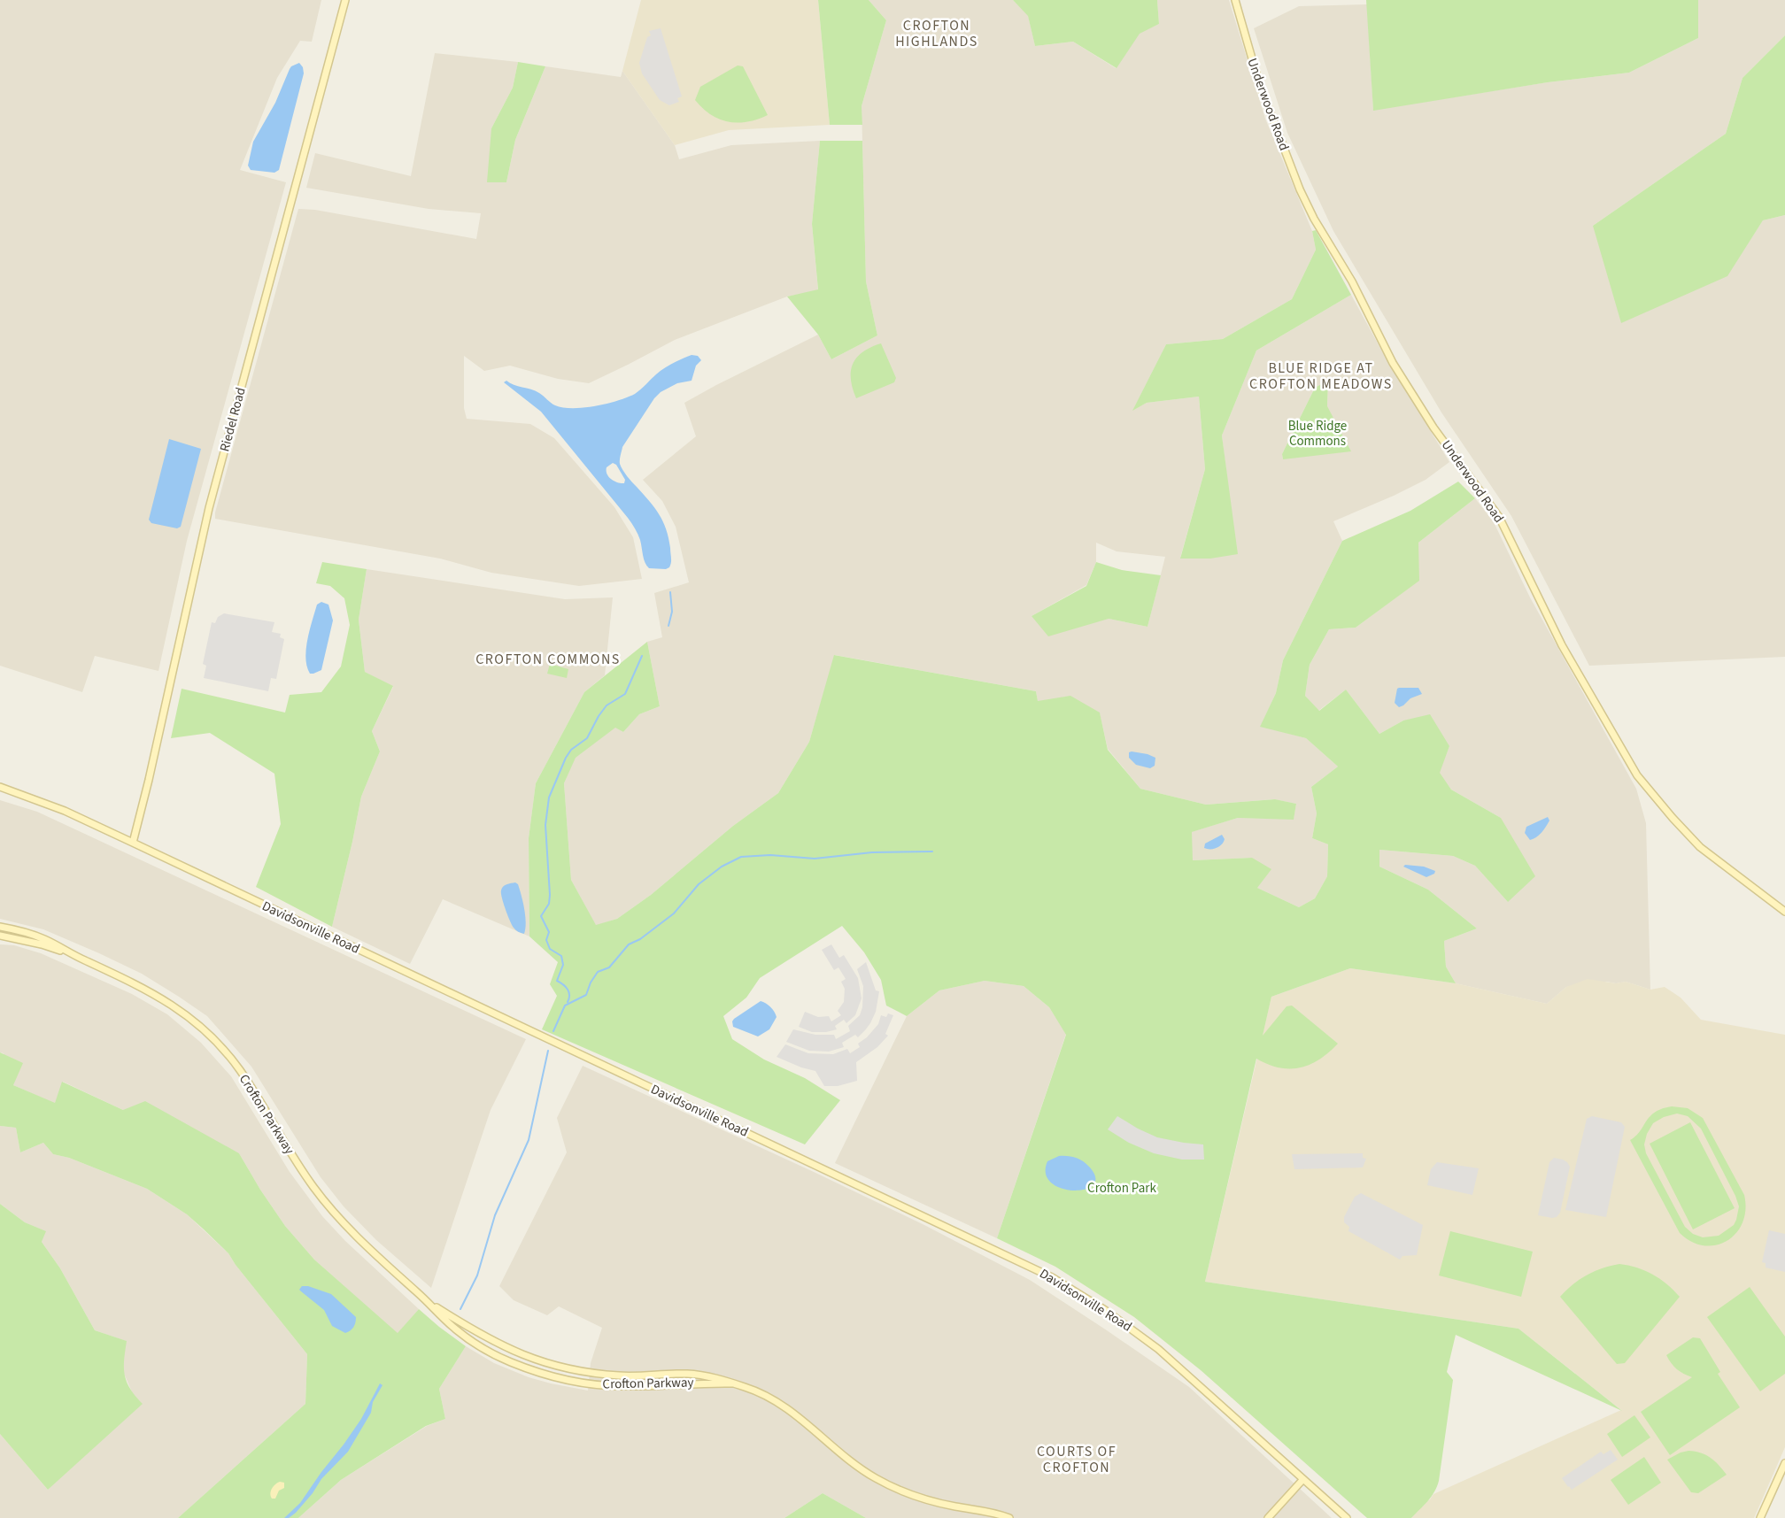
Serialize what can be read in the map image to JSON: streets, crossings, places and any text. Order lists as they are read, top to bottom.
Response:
{
  "streets": {
    "street": [
      "Underwood Road",
      "Riedel Road",
      "Davidsonville Road",
      "Crofton Parkway"
    ]
  },
  "crossings": [
    ["Riedel Road", "Davidsonville Road"]
  ],
  "districts": [
    "CROFTON HIGHLANDS",
    "BLUE RIDGE AT CROFTON MEADOWS",
    "CROFTON COMMONS",
    "COURTS OF CROFTON"
  ],
  "parks": ["Blue Ridge Commons", "Crofton Park"]
}
